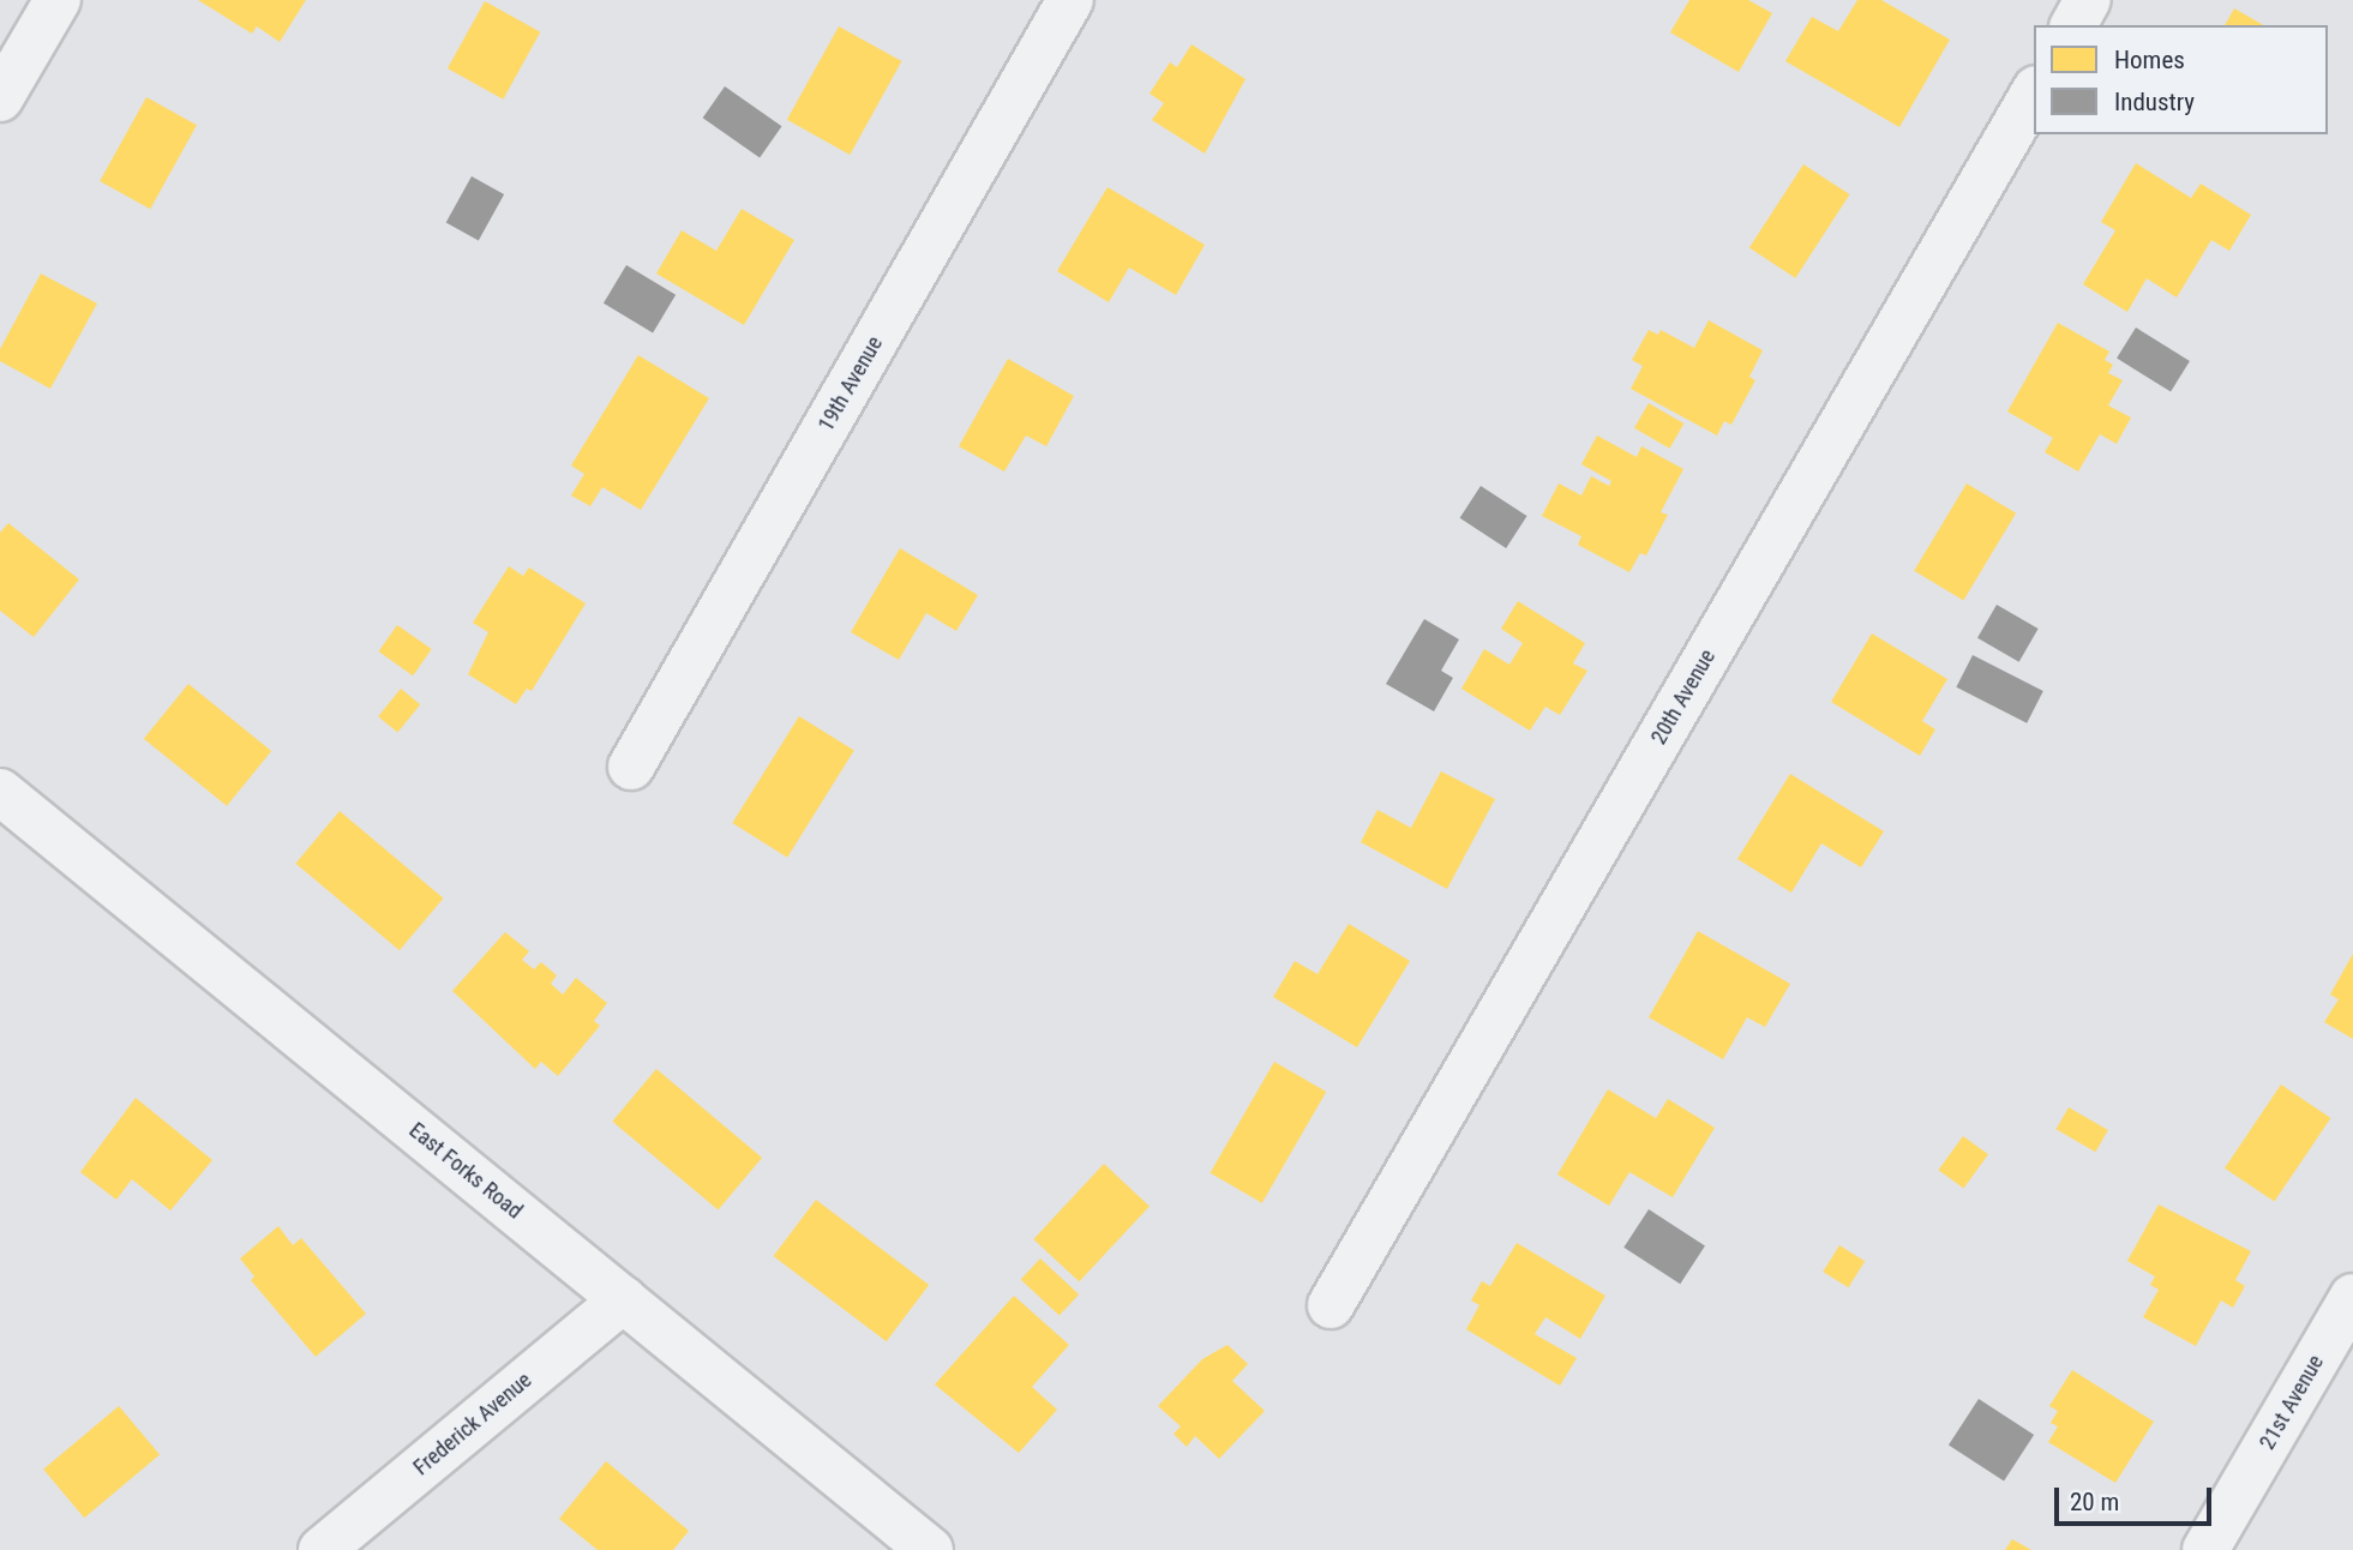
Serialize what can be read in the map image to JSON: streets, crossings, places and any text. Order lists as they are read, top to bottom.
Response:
{
  "streets": {
    "street": [
      "19th Avenue",
      "20th Avenue",
      "East Forks Road",
      "21st Avenue",
      "Frederick Avenue"
    ]
  },
  "crossings": [
    ["East Forks Road", "Frederick Avenue"]
  ],
  "legend": ["Homes", "Industry"],
  "scale_bar": "20 m"
}
